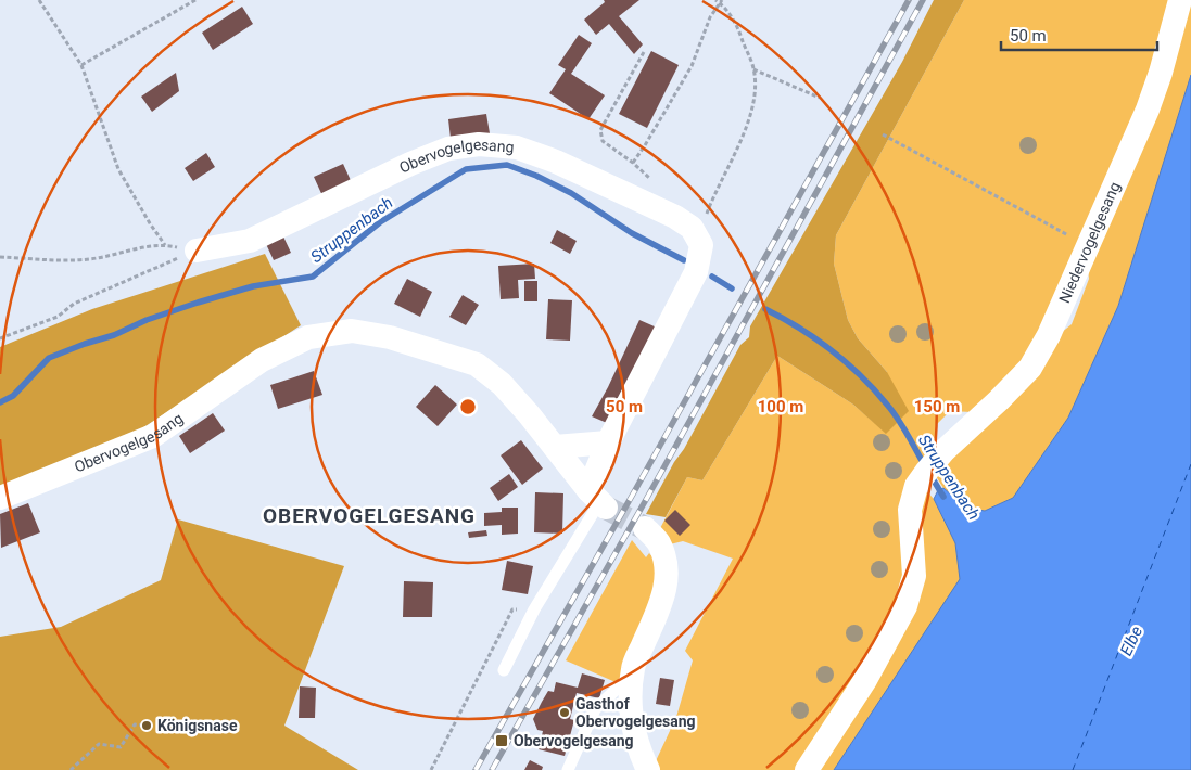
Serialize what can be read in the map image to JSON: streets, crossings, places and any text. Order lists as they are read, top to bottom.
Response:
{
  "streets": {
    "street": ["Obervogelgesang", "Niedervogelgesang"]
  },
  "districts": ["OBERVOGELGESANG"],
  "water": ["Struppenbach", "Elbe"],
  "places": {
    "other": ["Gasthof Obervogelgesang", "Königsnase"],
    "transit": ["Obervogelgesang"]
  },
  "scale_bar": "50 m",
  "rings": ["50 m", "100 m", "150 m"]
}
